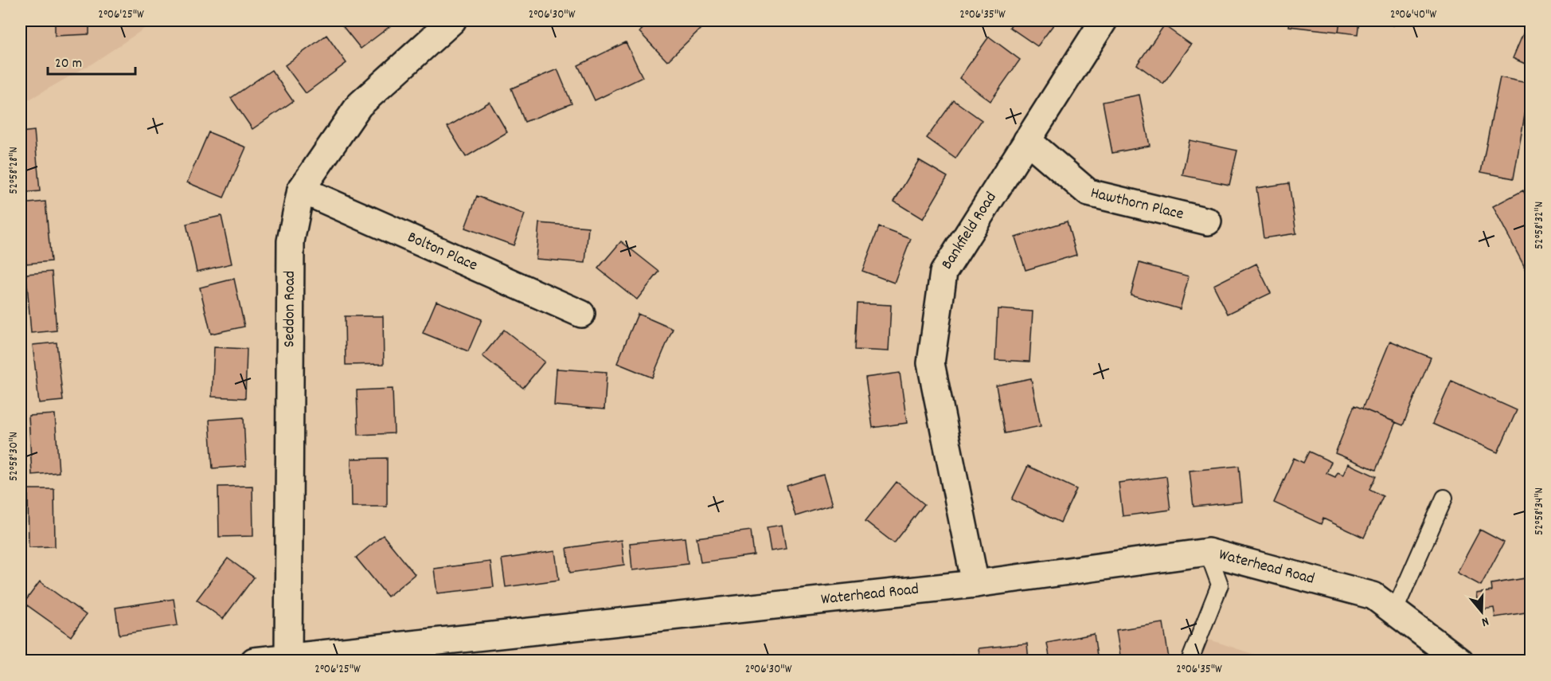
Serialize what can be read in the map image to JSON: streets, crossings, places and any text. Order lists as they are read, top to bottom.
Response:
{
  "streets": {
    "street": [
      "Hawthorn Place",
      "Bankfield Road",
      "Bolton Place",
      "Seddon Road",
      "Waterhead Road"
    ]
  },
  "crossings": [
    ["Hawthorn Place", "Bankfield Road"],
    ["Bankfield Road", "Waterhead Road"],
    ["Bolton Place", "Seddon Road"],
    ["Seddon Road", "Waterhead Road"]
  ],
  "scale_bar": "20 m",
  "north": "bottom",
  "coordinates": [
    "2°06'25\"W",
    "2°06'30\"W",
    "2°06'35\"W",
    "2°06'40\"W",
    "52°58'28\"N",
    "52°58'32\"N",
    "52°58'30\"N",
    "52°58'34\"N"
  ]
}
